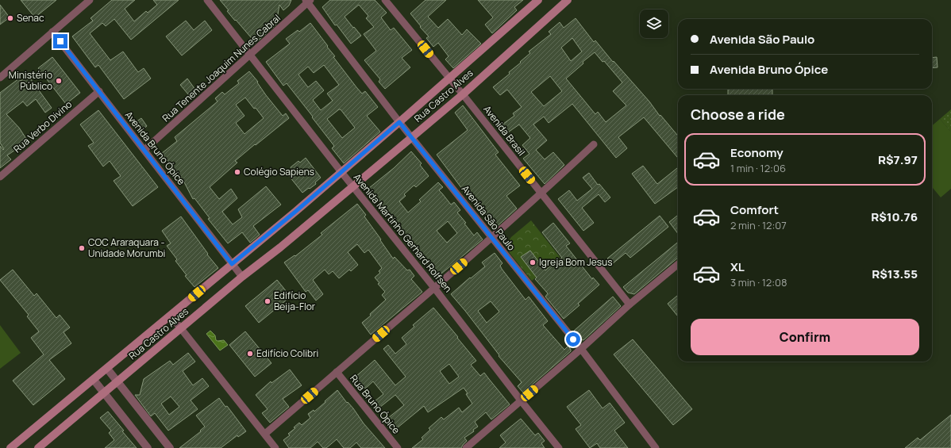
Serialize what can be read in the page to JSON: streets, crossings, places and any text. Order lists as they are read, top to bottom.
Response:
{
  "streets": {
    "main road": ["Rua Castro Alves"],
    "street": [
      "Rua Tenente Joaquim Nunes Cabral",
      "Rua Verbo Divino",
      "Avenida Brasil",
      "Avenida Bruno Ópice",
      "Avenida São Paulo",
      "Avenida Martinho Gerhard Rolfsen",
      "Rua Bruno Ópice"
    ]
  },
  "crossings": [
    ["Rua Tenente Joaquim Nunes Cabral", "Avenida Bruno Ópice"],
    ["Rua Tenente Joaquim Nunes Cabral", "Avenida São Paulo"],
    ["Rua Tenente Joaquim Nunes Cabral", "Avenida Martinho Gerhard Rolfsen"],
    ["Rua Castro Alves", "Avenida Brasil"],
    ["Rua Castro Alves", "Avenida Bruno Ópice"],
    ["Rua Castro Alves", "Avenida São Paulo"],
    ["Rua Castro Alves", "Avenida Martinho Gerhard Rolfsen"],
    ["Rua Verbo Divino", "Avenida Bruno Ópice"]
  ],
  "places": [
    "Senac",
    "Ministério Público",
    "Colégio Sapiens",
    "COC Araraquara - Unidade Morumbi",
    "Igreja Bom Jesus",
    "Edifício Beija-Flor",
    "Edifício Colibri"
  ],
  "page": {
    "banner": ["Avenida São Paulo", "Avenida Bruno Ópice"],
    "heading": "Choose a ride",
    "list": [
      {
        "name": "Economy",
        "note": "1 min · 12:06",
        "value": "R$7.97"
      },
      {
        "name": "Comfort",
        "note": "2 min · 12:07",
        "value": "R$10.76"
      },
      {
        "name": "XL",
        "note": "3 min · 12:08",
        "value": "R$13.55"
      }
    ],
    "buttons": "Confirm"
  }
}
